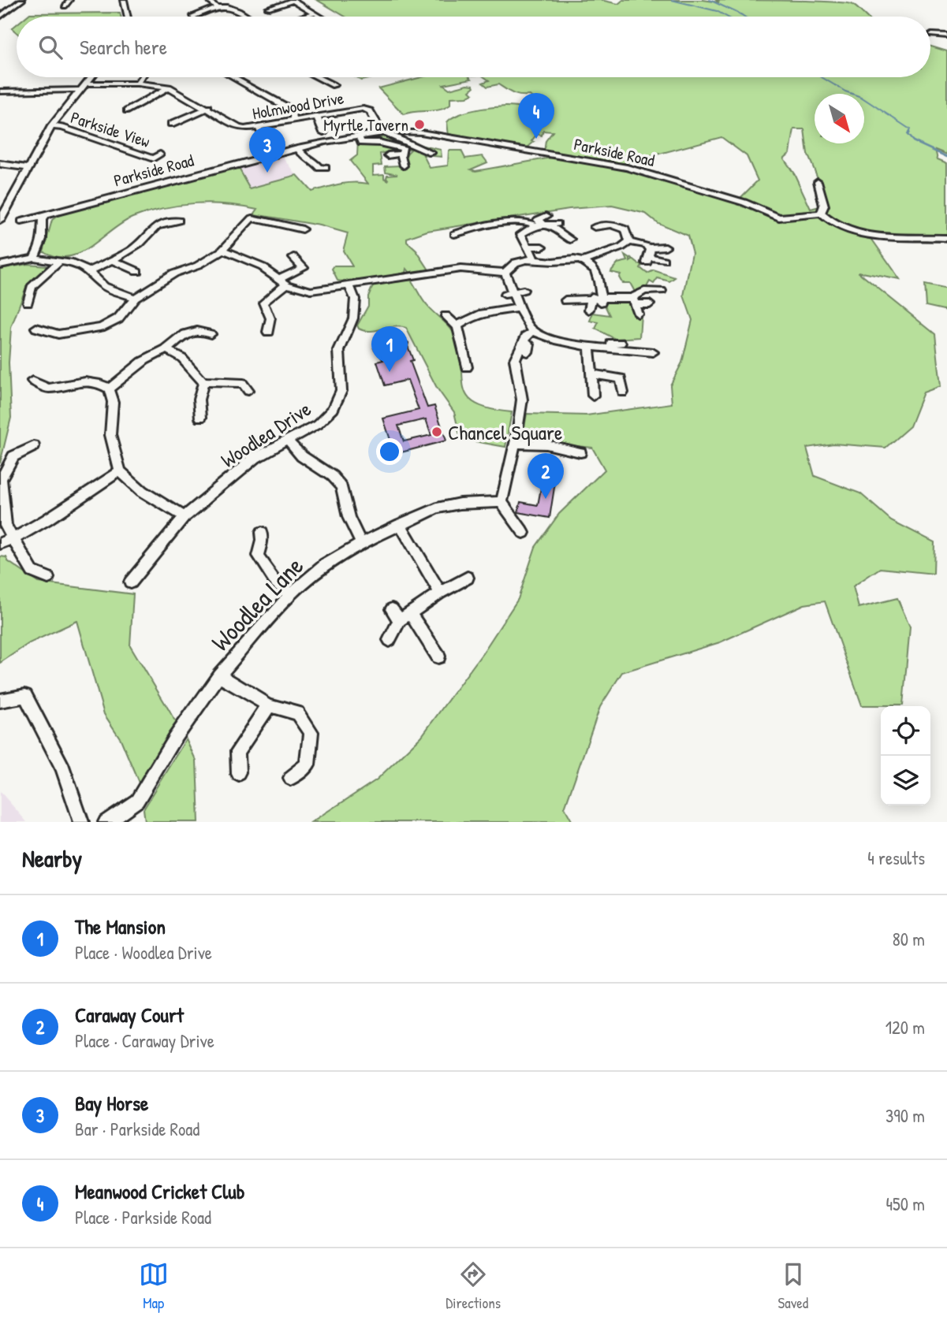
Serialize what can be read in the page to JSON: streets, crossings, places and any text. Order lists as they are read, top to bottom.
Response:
{
  "streets": {
    "street": [
      "Holmwood Drive",
      "Parkside View",
      "Parkside Road",
      "Woodlea Drive",
      "Woodlea Lane"
    ]
  },
  "crossings": [
    ["Holmwood Drive", "Parkside Road"]
  ],
  "places": ["Myrtle Tavern", "Chancel Square"],
  "north": "bottom right",
  "page": {
    "search": "Search here",
    "pins": [
      "4",
      "3",
      "1",
      "2"
    ],
    "heading": ["Nearby", "4 results"],
    "list": [
      {
        "mark": "1",
        "name": "The Mansion",
        "note": "Place · Woodlea Drive",
        "value": "80 m"
      },
      {
        "mark": "2",
        "name": "Caraway Court",
        "note": "Place · Caraway Drive",
        "value": "120 m"
      },
      {
        "mark": "3",
        "name": "Bay Horse",
        "note": "Bar · Parkside Road",
        "value": "390 m"
      },
      {
        "mark": "4",
        "name": "Meanwood Cricket Club",
        "note": "Place · Parkside Road",
        "value": "450 m"
      }
    ],
    "nav": ["Map", "Directions", "Saved"]
  }
}
